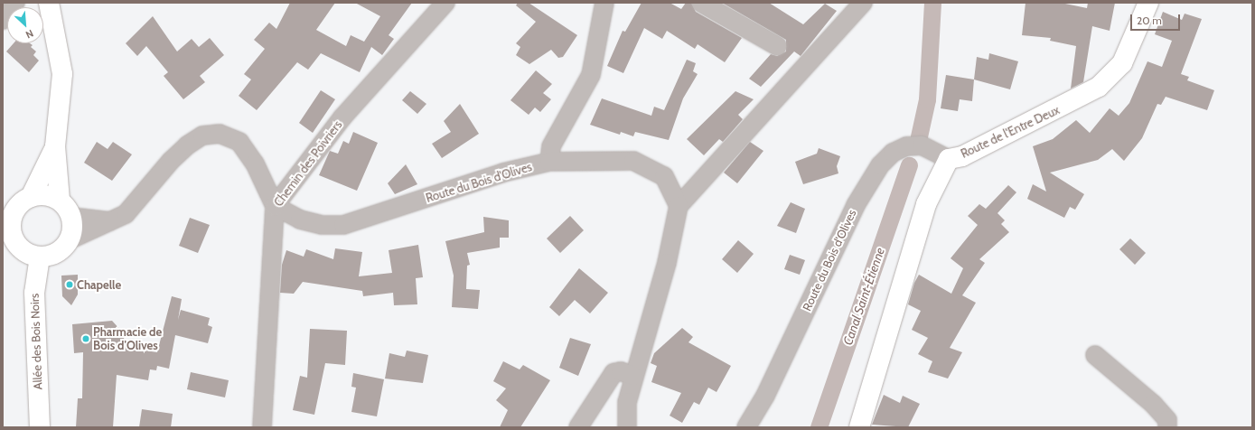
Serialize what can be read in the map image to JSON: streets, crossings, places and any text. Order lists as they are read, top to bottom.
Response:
{
  "streets": {
    "main road": ["Route de l'Entre Deux", "Allée des Bois Noirs"],
    "street": ["Chemin des Poivriers", "Route du Bois d'Olives"]
  },
  "crossings": [
    ["Route de l'Entre Deux", "Route du Bois d'Olives"],
    ["Chemin des Poivriers", "Route du Bois d'Olives"]
  ],
  "water": ["Canal Saint-Étienne"],
  "places": ["Chapelle", "Pharmacie de Bois d'Olives"],
  "scale_bar": "20 m",
  "north": "bottom right"
}
